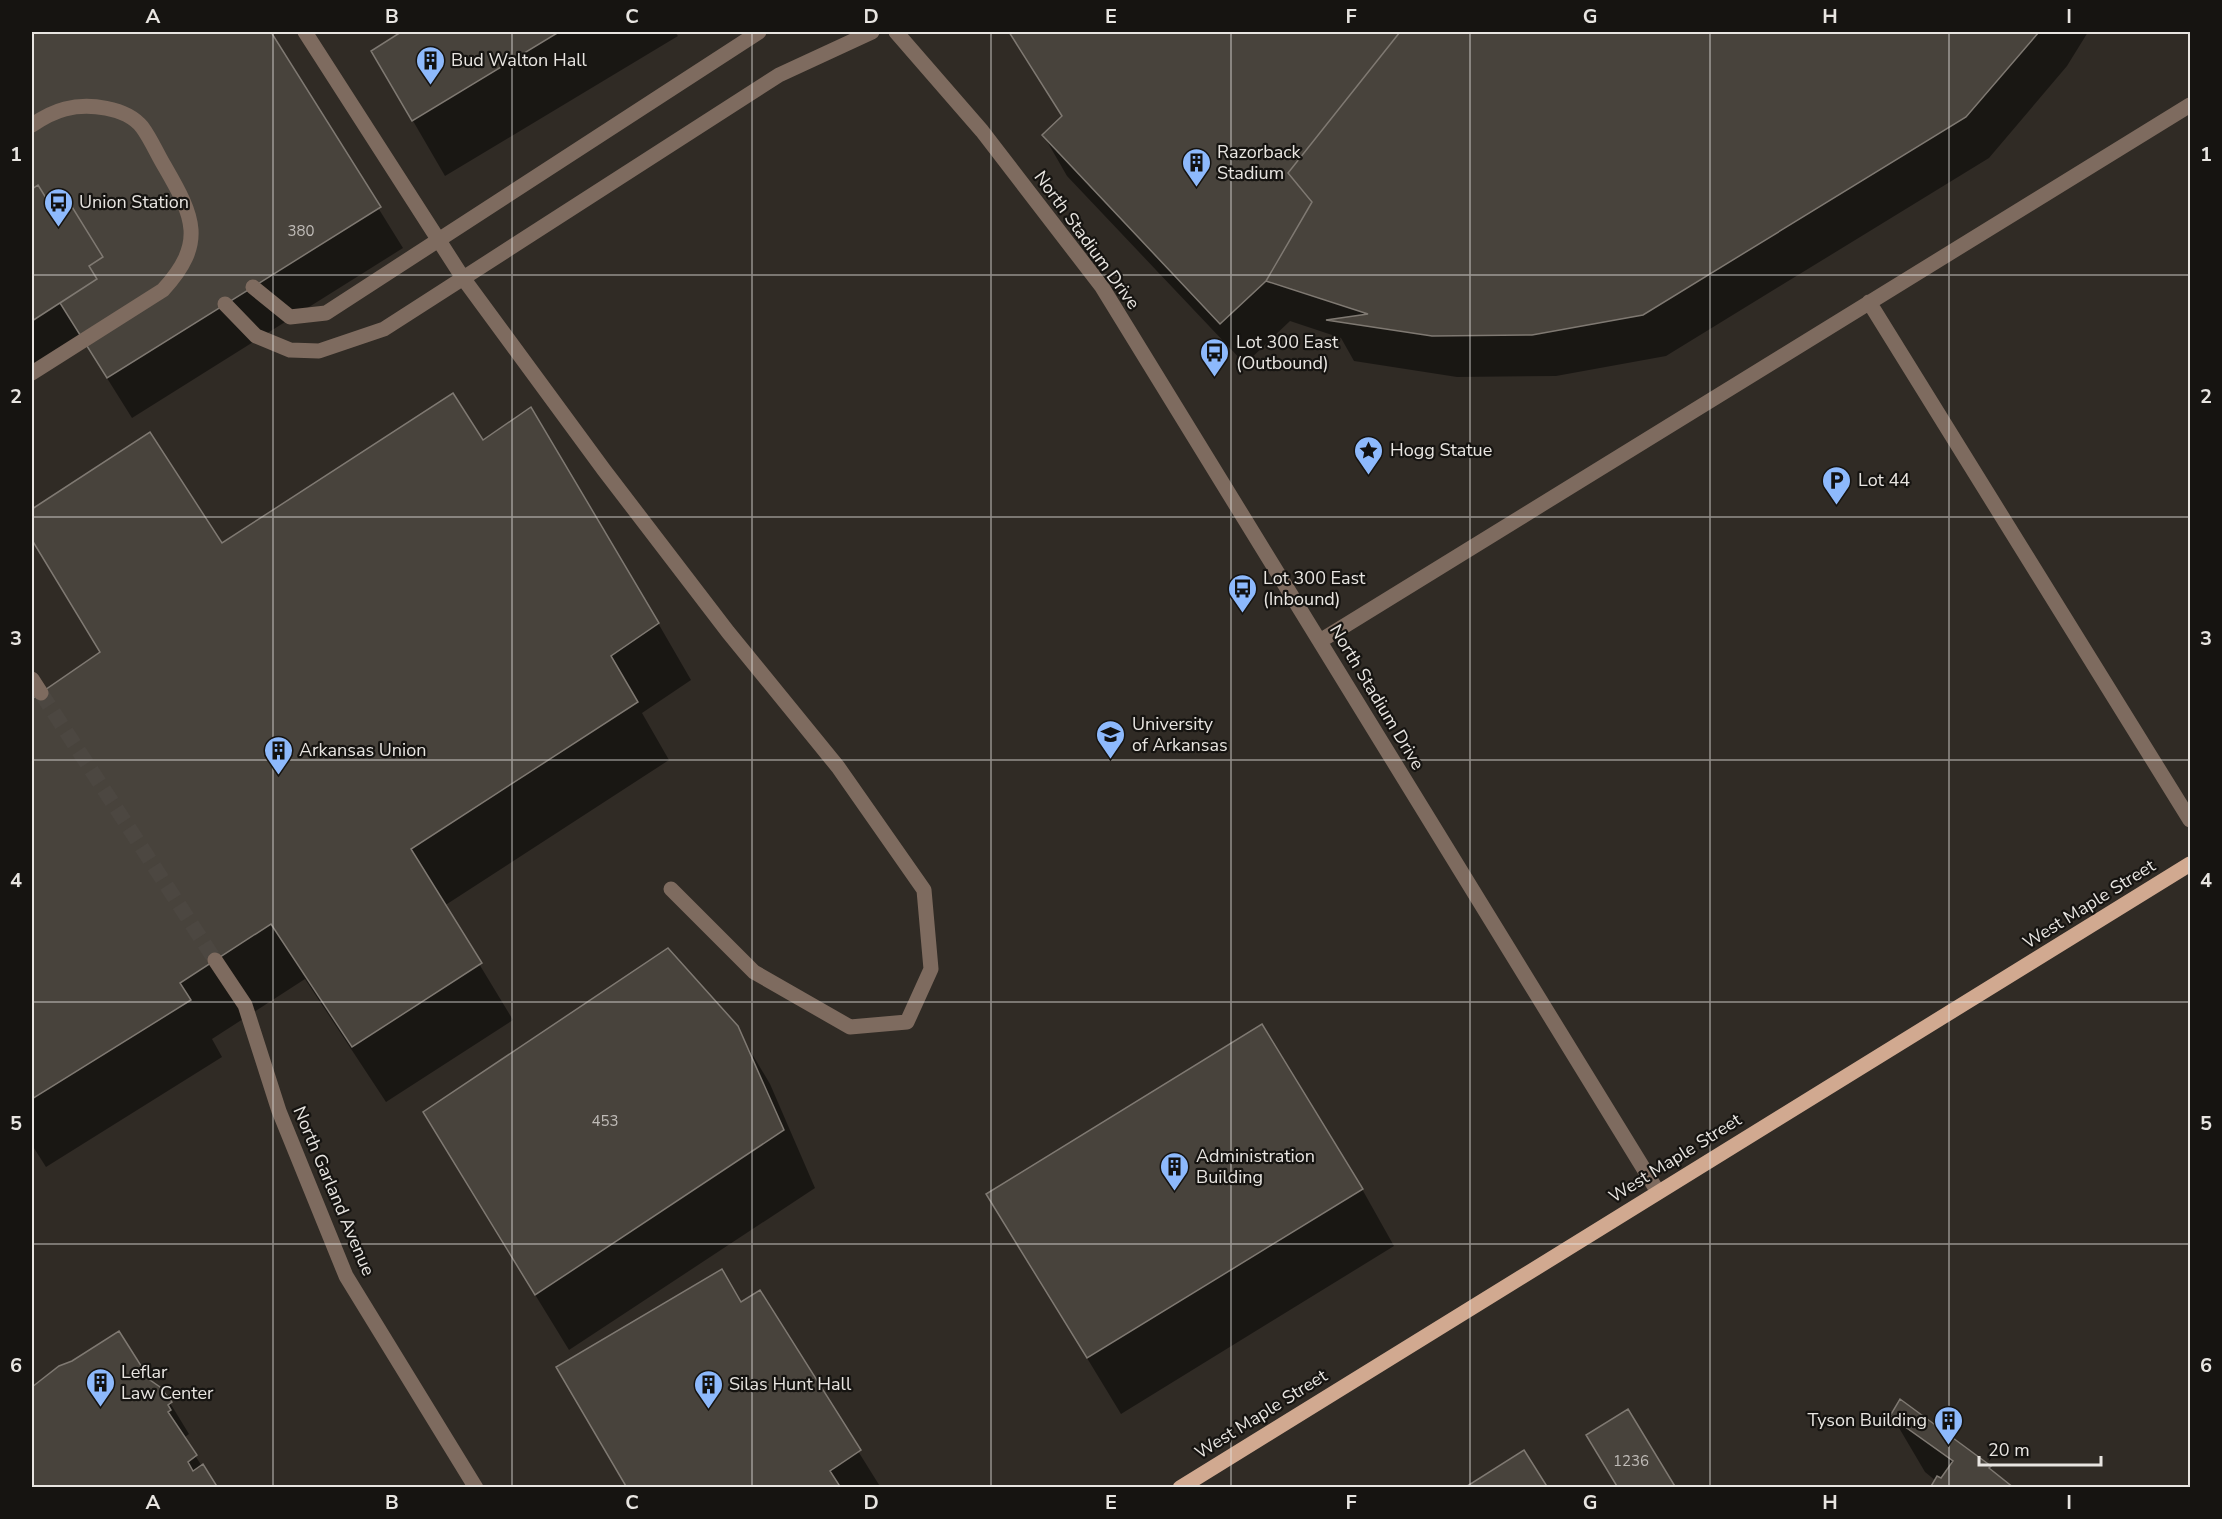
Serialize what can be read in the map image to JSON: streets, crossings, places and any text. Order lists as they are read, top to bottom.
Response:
{
  "streets": {
    "main road": ["West Maple Street"],
    "street": ["North Stadium Drive", "North Garland Avenue"]
  },
  "crossings": [
    ["North Stadium Drive", "West Maple Street"]
  ],
  "places": {
    "building": [
      "Bud Walton Hall",
      "Razorback Stadium",
      "Arkansas Union",
      "Administration Building",
      "Leflar Law Center",
      "Silas Hunt Hall",
      "Tyson Building"
    ],
    "bus stop": ["Union Station", "Lot 300 East (Outbound)", "Lot 300 East (Inbound)"],
    "place": ["Hogg Statue"],
    "parking": ["Lot 44"],
    "school or university": ["University of Arkansas"]
  },
  "house_numbers": ["380", "453", "1236"],
  "scale_bar": "20 m",
  "grid": {
    "columns": [
      "A",
      "B",
      "C",
      "D",
      "E",
      "F",
      "G",
      "H",
      "I"
    ],
    "rows": [
      "1",
      "2",
      "3",
      "4",
      "5",
      "6"
    ]
  }
}
